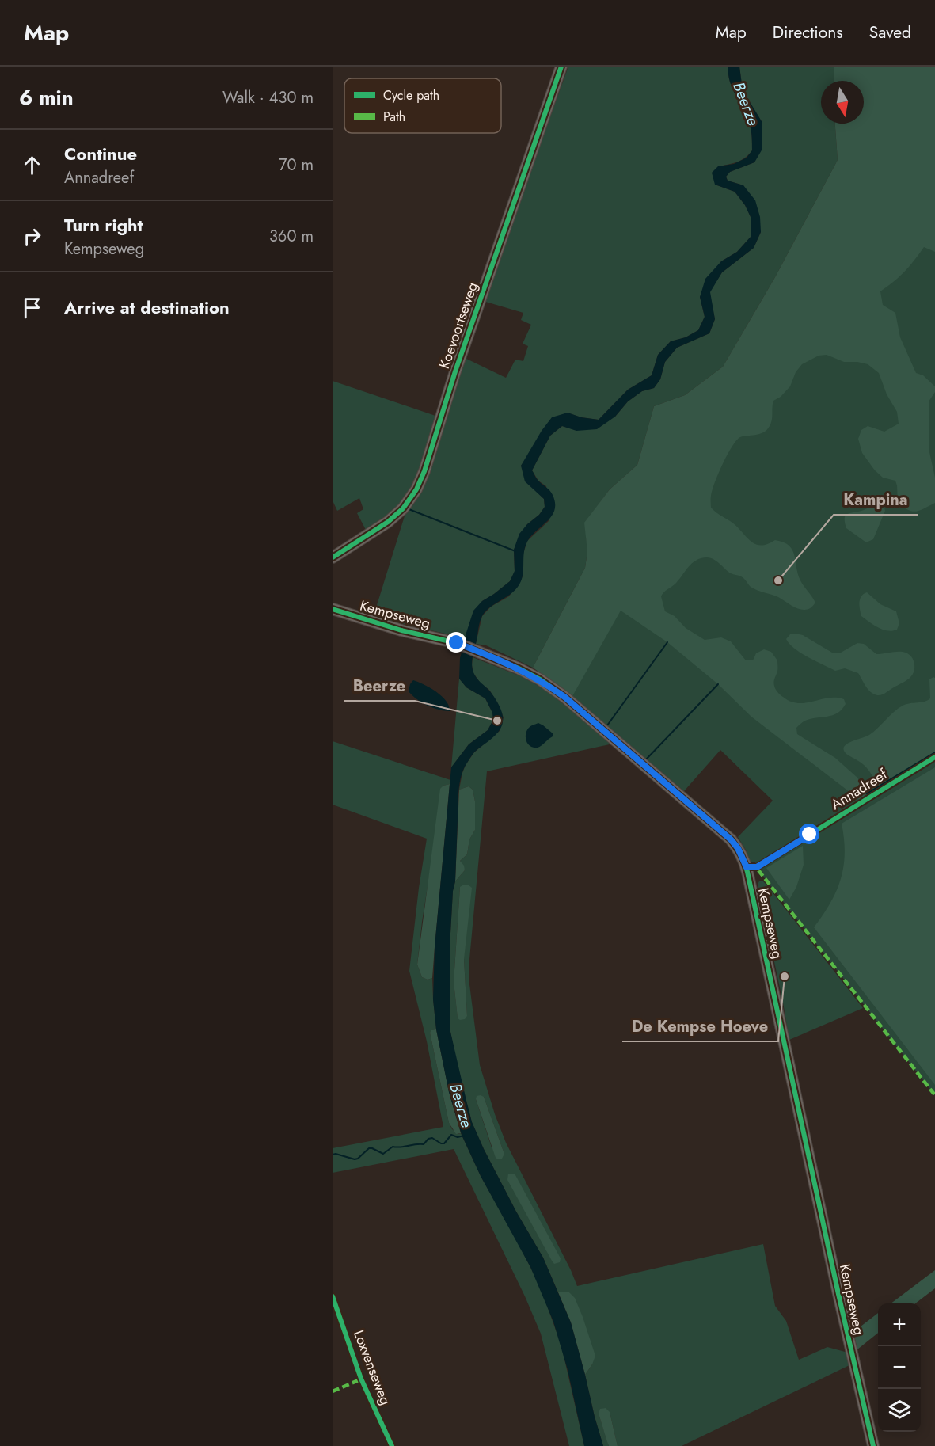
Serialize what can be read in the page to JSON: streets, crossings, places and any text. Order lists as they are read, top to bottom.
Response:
{
  "streets": {
    "street": ["Koevoortseweg", "Kempseweg"],
    "cycle path": ["Annadreef", "Loxvenseweg"]
  },
  "water": ["Beerze"],
  "places": ["Kampina", "Beerze", "De Kempse Hoeve"],
  "legend": ["Cycle path", "Path"],
  "north": "bottom",
  "page": {
    "header": "Map",
    "nav": ["Map", "Directions", "Saved"],
    "heading": ["6 min", "Walk · 430 m"],
    "list": [
      ["Continue", "Annadreef", "70 m"],
      ["Turn right", "Kempseweg", "360 m"],
      "Arrive at destination"
    ],
    "map_buttons": ["+", "−"]
  }
}
